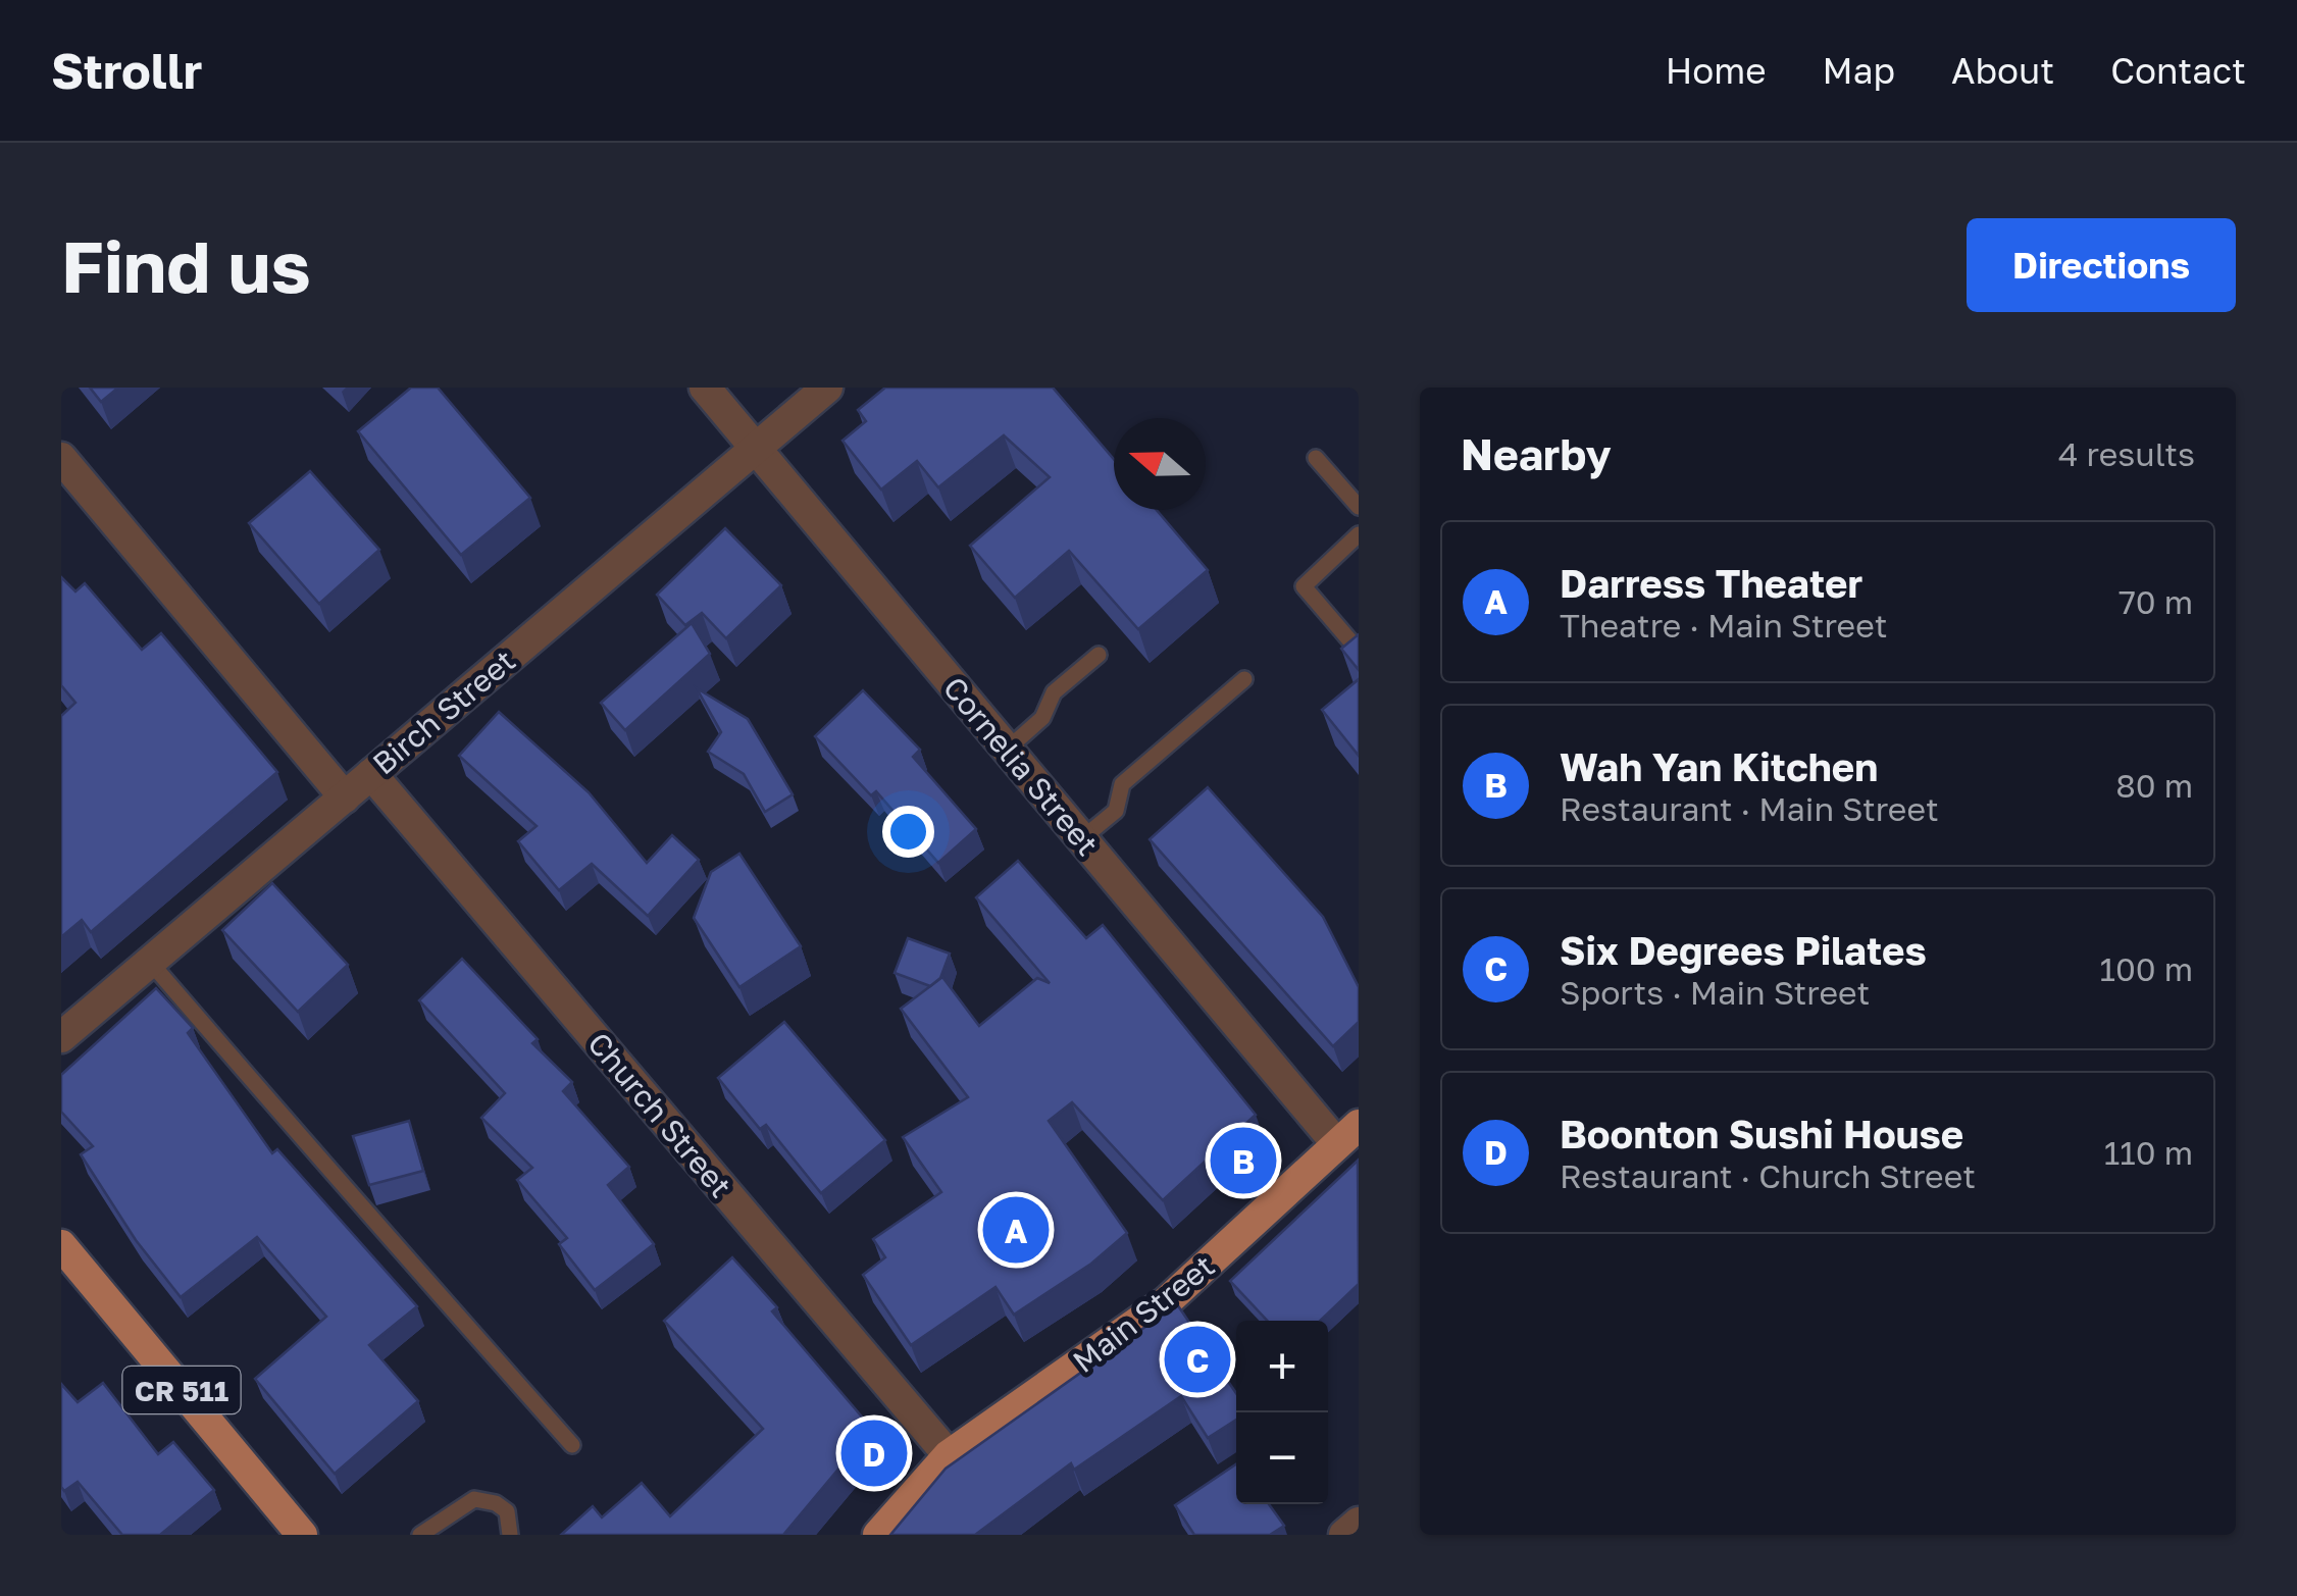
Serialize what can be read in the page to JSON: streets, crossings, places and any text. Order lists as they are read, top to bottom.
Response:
{
  "streets": {
    "main road": ["Main Street", "CR 511"],
    "street": ["Birch Street", "Cornelia Street", "Church Street"]
  },
  "crossings": [
    ["Birch Street", "Cornelia Street"],
    ["Birch Street", "Church Street"],
    ["Cornelia Street", "Main Street"],
    ["Church Street", "Main Street"]
  ],
  "north": "left",
  "page": {
    "header": "Strollr",
    "nav": [
      "Home",
      "Map",
      "About",
      "Contact"
    ],
    "buttons": "Directions",
    "title": "Find us",
    "heading": ["Nearby", "4 results"],
    "list": [
      {
        "mark": "A",
        "name": "Darress Theater",
        "note": "Theatre · Main Street",
        "value": "70 m"
      },
      {
        "mark": "B",
        "name": "Wah Yan Kitchen",
        "note": "Restaurant · Main Street",
        "value": "80 m"
      },
      {
        "mark": "C",
        "name": "Six Degrees Pilates",
        "note": "Sports · Main Street",
        "value": "100 m"
      },
      {
        "mark": "D",
        "name": "Boonton Sushi House",
        "note": "Restaurant · Church Street",
        "value": "110 m"
      }
    ],
    "pins": [
      "B",
      "A",
      "C",
      "D"
    ],
    "map_buttons": ["+", "−"]
  }
}
